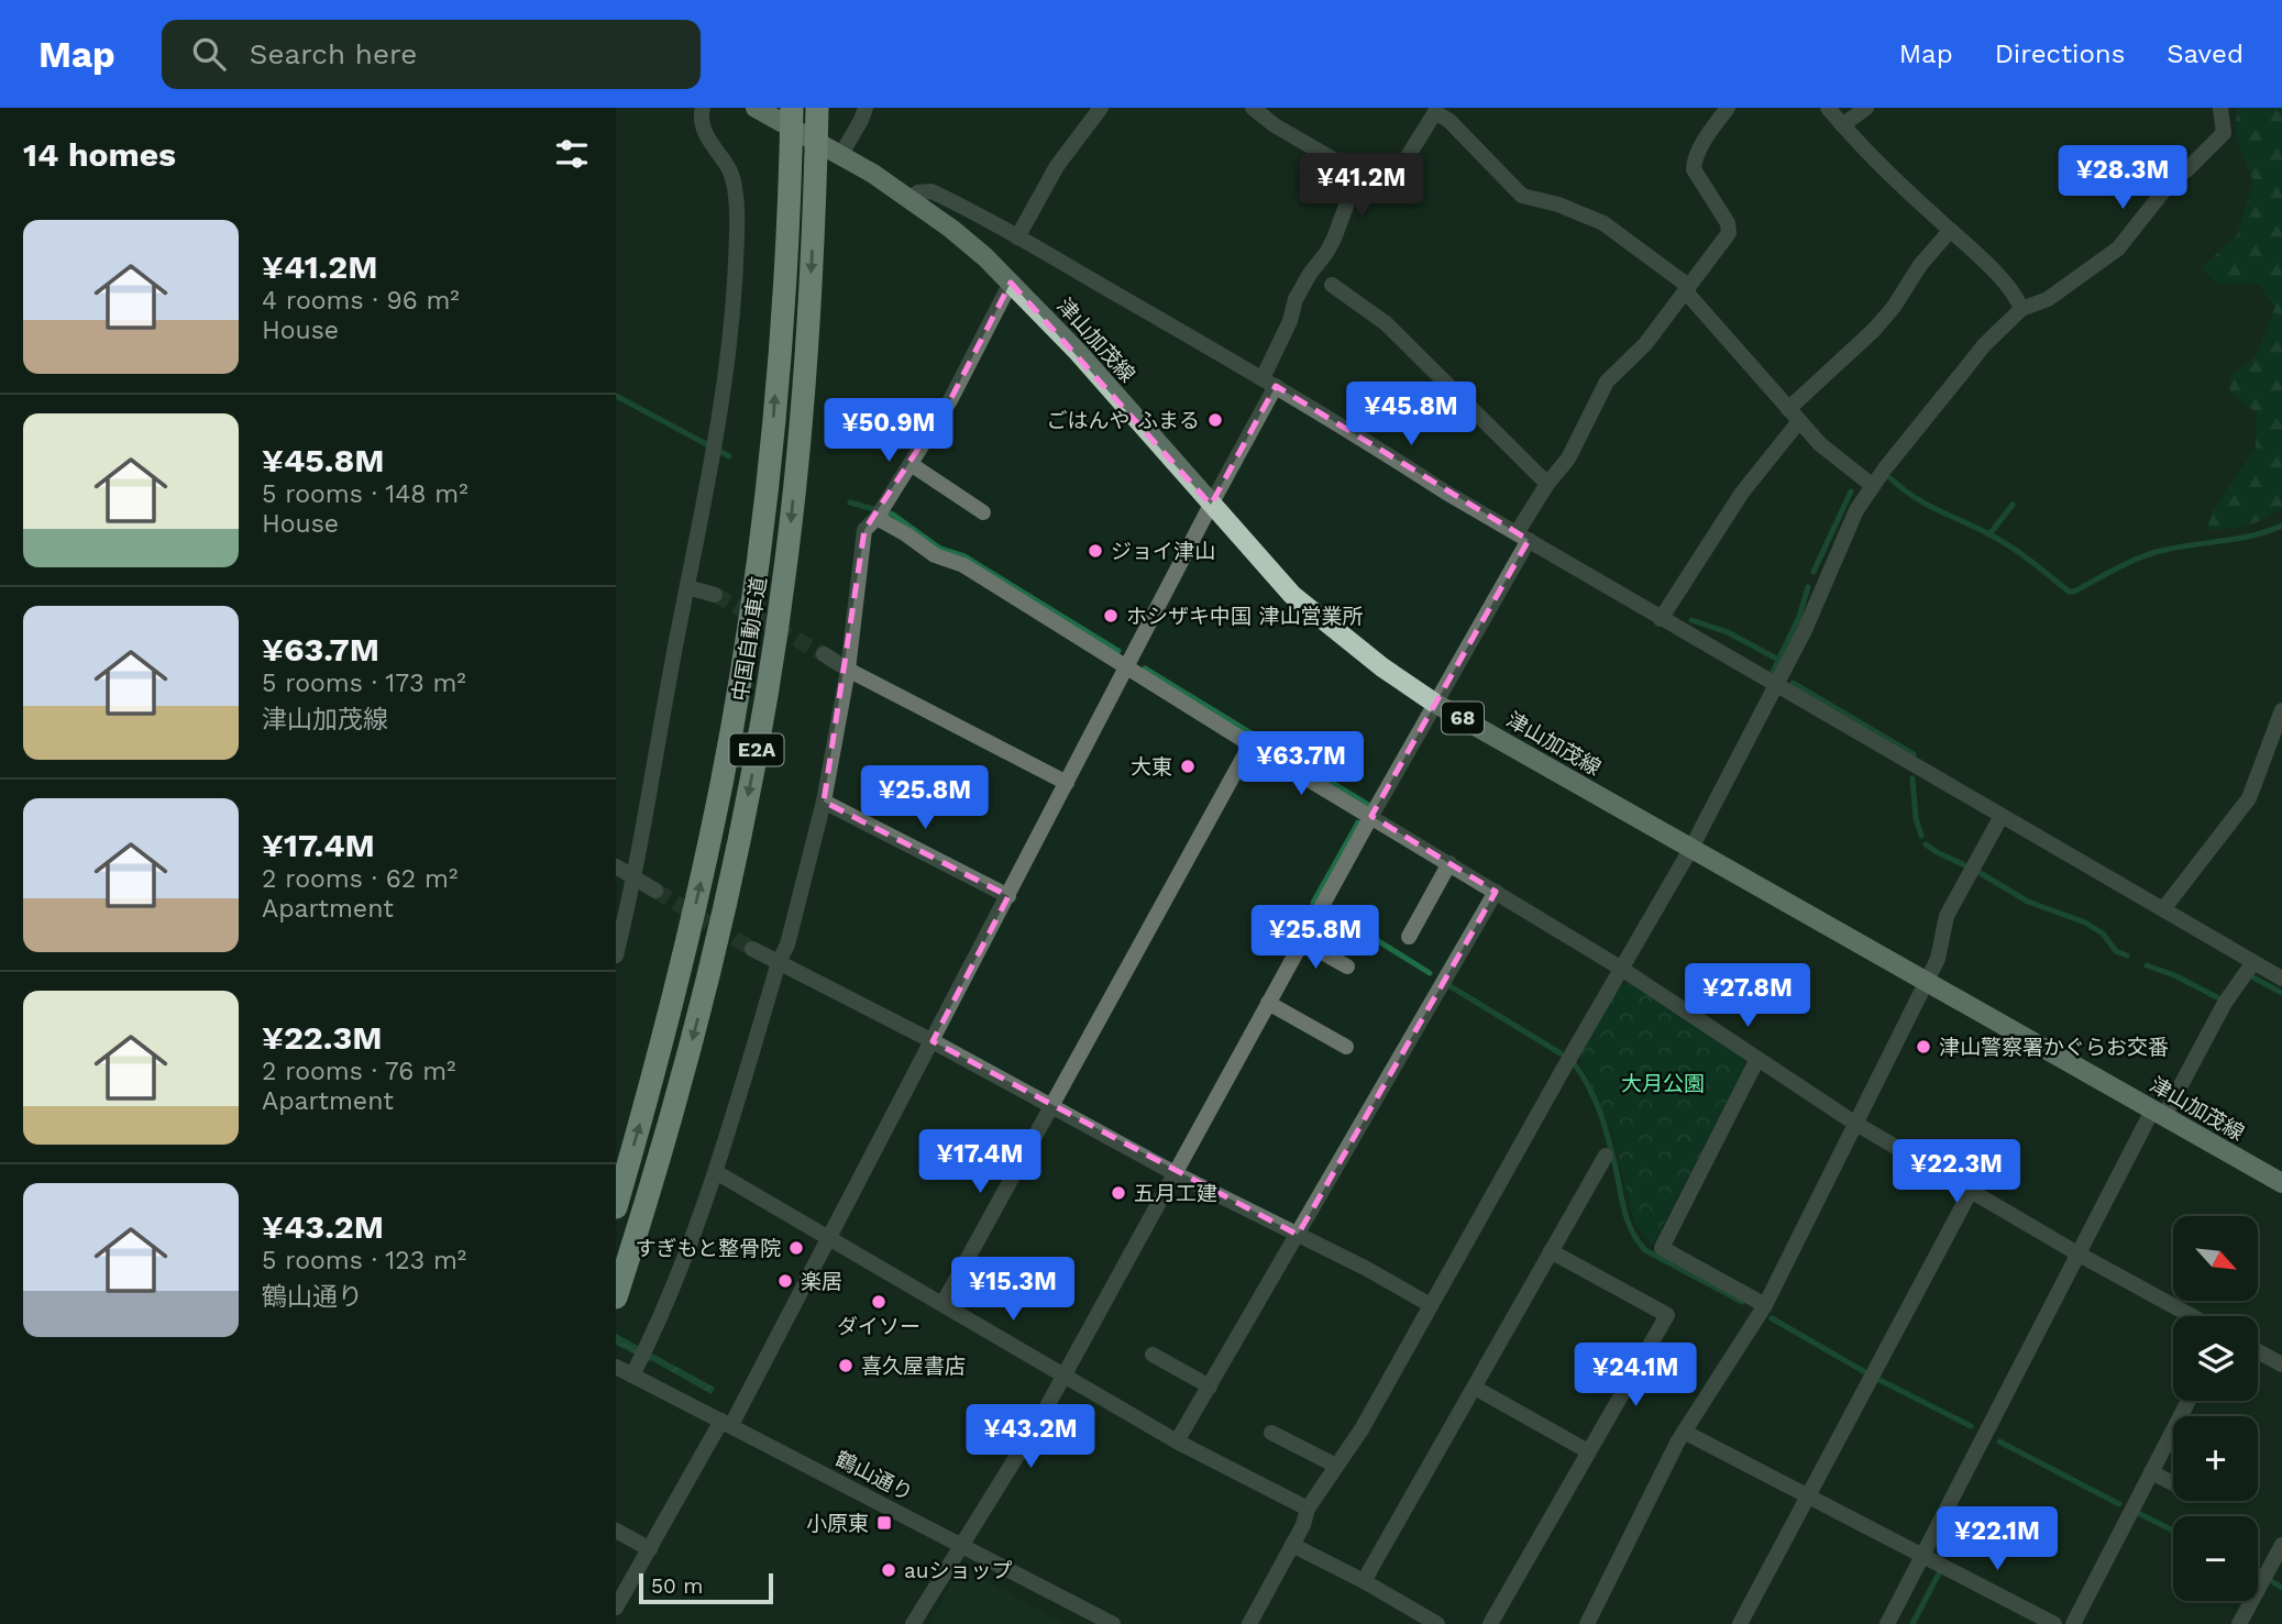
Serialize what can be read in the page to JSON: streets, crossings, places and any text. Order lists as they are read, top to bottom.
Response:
{
  "streets": {
    "highway": ["中国自動車道", "E2A"],
    "main road": ["津山加茂線", "68"],
    "street": ["鶴山通り"]
  },
  "parks": ["大月公園"],
  "places": {
    "other": [
      "ごはんや ふまる",
      "ジョイ津山",
      "ホシザキ中国 津山営業所",
      "大東",
      "津山警察署かぐらお交番",
      "五月工建",
      "すぎもと整骨院",
      "楽居",
      "ダイソー",
      "喜久屋書店",
      "auショップ"
    ],
    "transit": ["小原東"]
  },
  "scale_bar": "50 m",
  "north": "bottom right",
  "page": {
    "header": "Map",
    "search": "Search here",
    "nav": ["Map", "Directions", "Saved"],
    "heading": "14 homes",
    "price": [
      "¥28.3M",
      "¥41.2M",
      "¥45.8M",
      "¥50.9M",
      "¥63.7M",
      "¥25.8M",
      "¥25.8M",
      "¥27.8M",
      "¥17.4M",
      "¥22.3M",
      "¥15.3M",
      "¥24.1M",
      "¥43.2M",
      "¥22.1M"
    ],
    "list": [
      {
        "name": "¥41.2M",
        "note": "4 rooms · 96 m² · House"
      },
      {
        "name": "¥45.8M",
        "note": "5 rooms · 148 m² · House"
      },
      {
        "name": "¥63.7M",
        "note": "5 rooms · 173 m² · 津山加茂線"
      },
      {
        "name": "¥17.4M",
        "note": "2 rooms · 62 m² · Apartment"
      },
      {
        "name": "¥22.3M",
        "note": "2 rooms · 76 m² · Apartment"
      },
      {
        "name": "¥43.2M",
        "note": "5 rooms · 123 m² · 鶴山通り"
      }
    ],
    "map_buttons": ["+", "−"],
    "scale": "50 m"
  }
}
